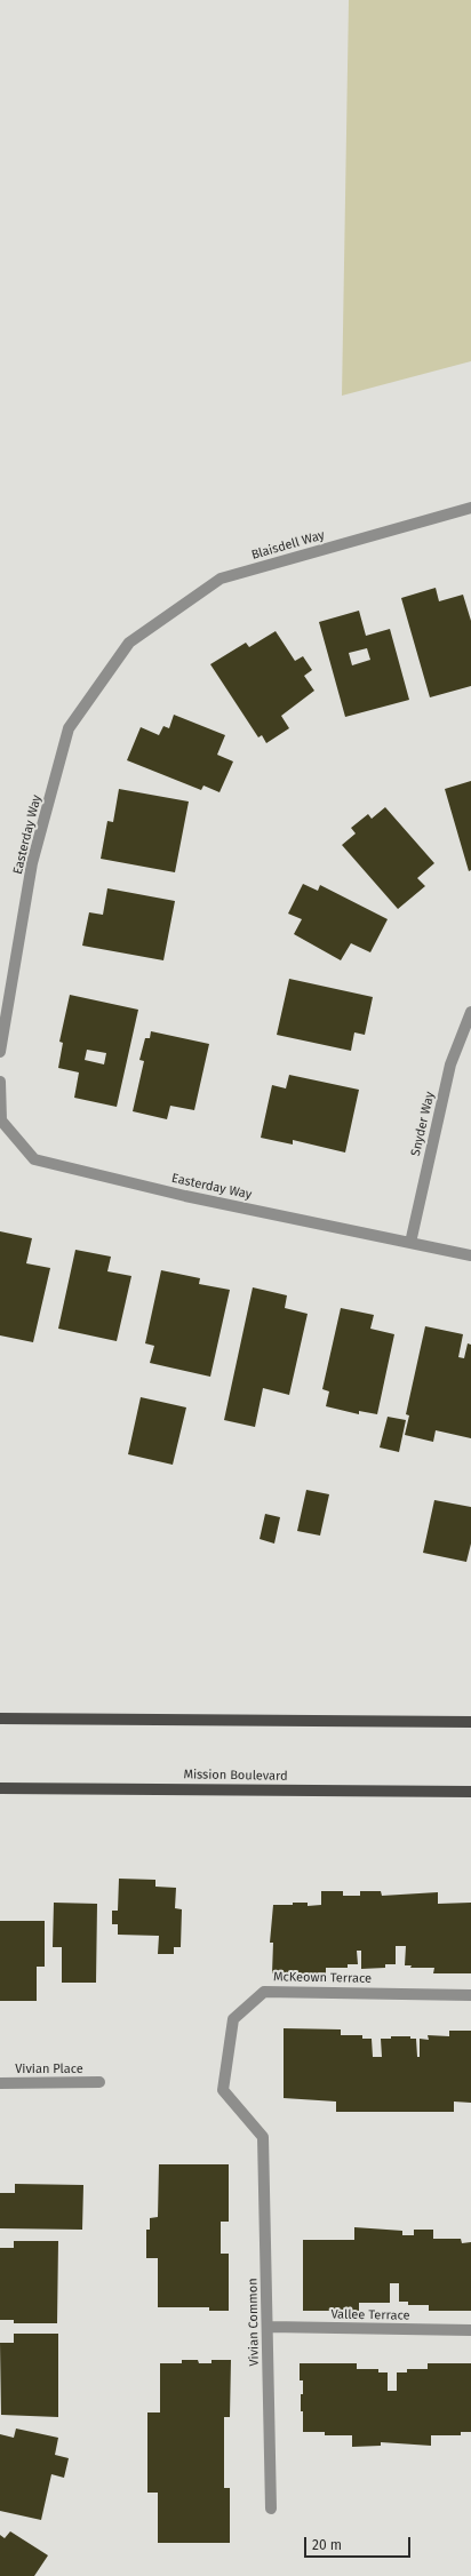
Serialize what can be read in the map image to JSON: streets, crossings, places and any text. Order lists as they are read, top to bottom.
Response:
{
  "streets": {
    "main road": ["Mission Boulevard"],
    "street": [
      "Blaisdell Way",
      "Easterday Way",
      "Snyder Way",
      "McKeown Terrace",
      "Vivian Place",
      "Vallee Terrace",
      "Vivian Common"
    ]
  },
  "crossings": [
    ["Blaisdell Way", "Easterday Way"],
    ["Easterday Way", "Snyder Way"],
    ["McKeown Terrace", "Vivian Common"],
    ["Vallee Terrace", "Vivian Common"]
  ],
  "scale_bar": "20 m"
}
